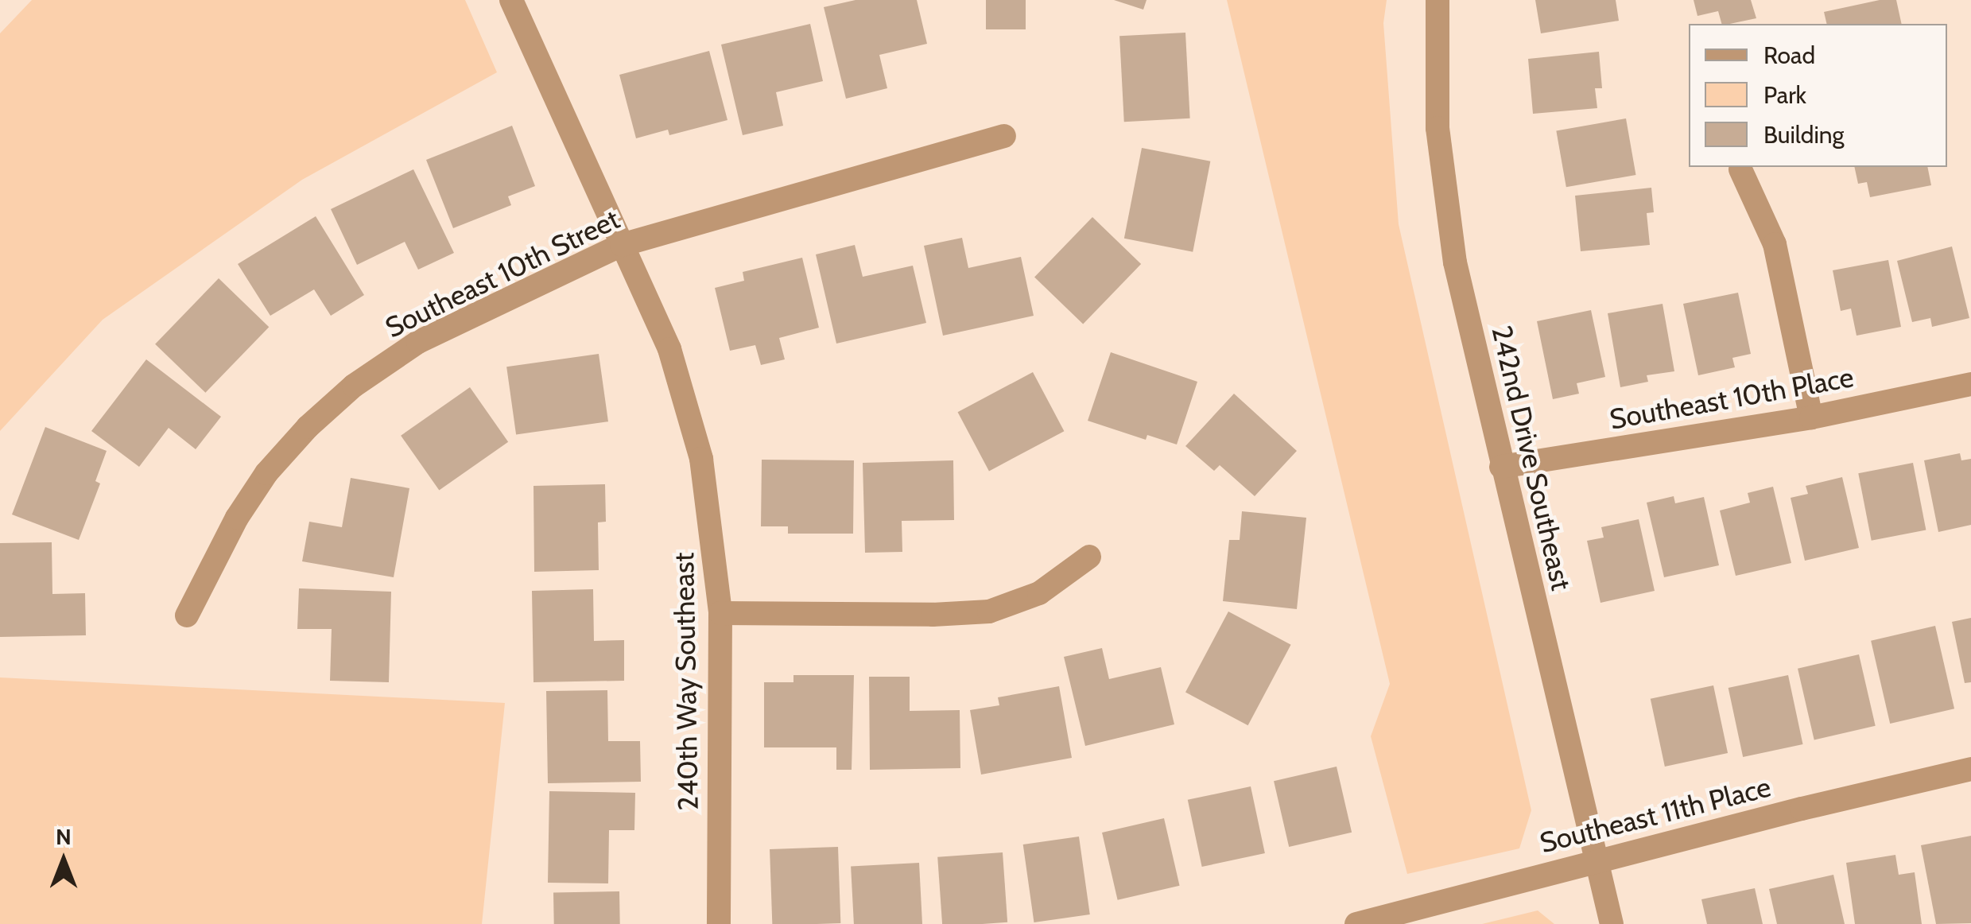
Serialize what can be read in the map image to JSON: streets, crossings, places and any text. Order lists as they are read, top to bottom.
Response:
{
  "streets": {
    "street": [
      "Southeast 10th Street",
      "Southeast 10th Place",
      "242nd Drive Southeast",
      "240th Way Southeast",
      "Southeast 11th Place"
    ]
  },
  "crossings": [
    ["Southeast 10th Street", "240th Way Southeast"],
    ["Southeast 10th Place", "242nd Drive Southeast"],
    ["242nd Drive Southeast", "Southeast 11th Place"]
  ],
  "legend": ["Road", "Park", "Building"],
  "north": "top"
}
